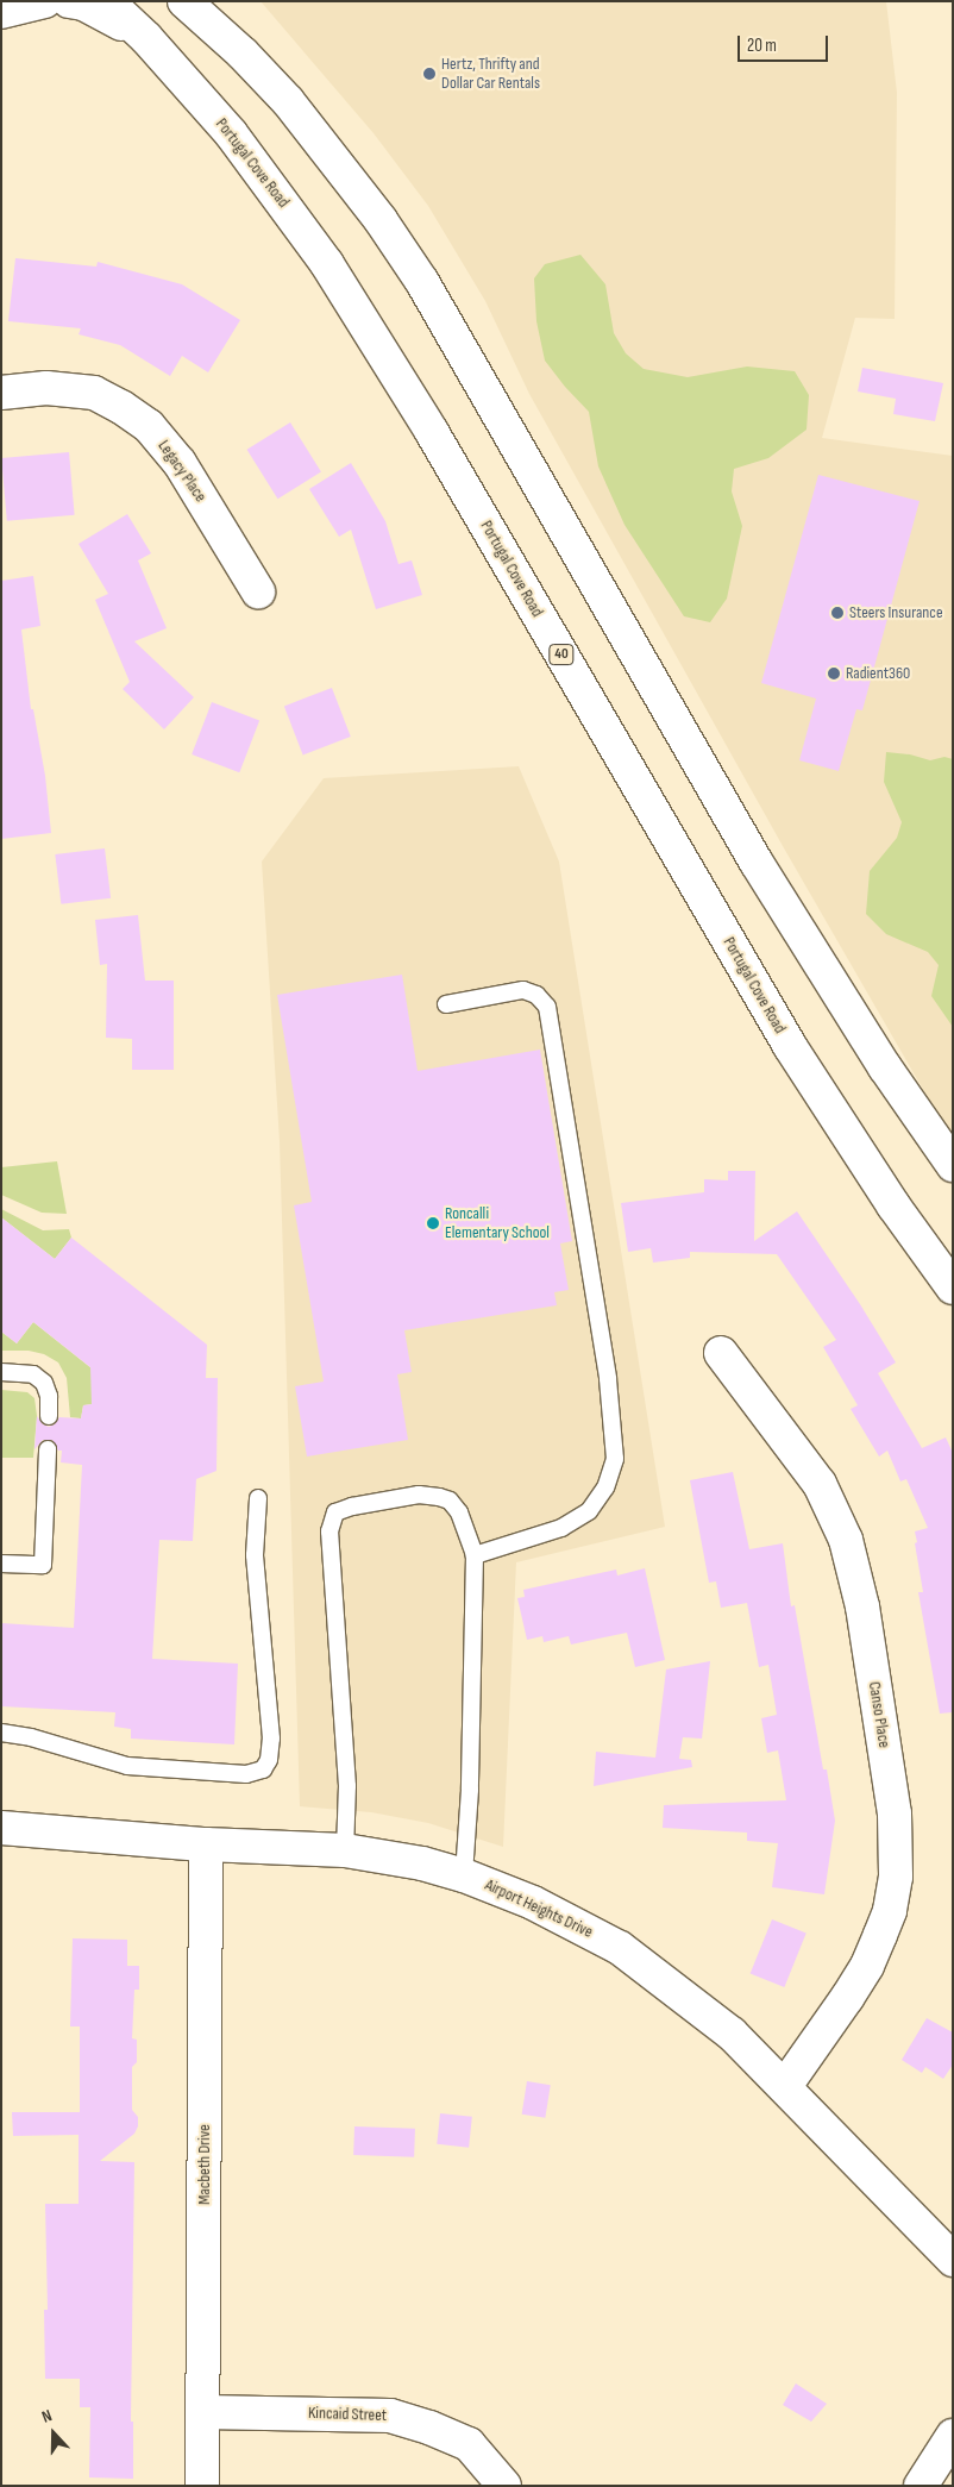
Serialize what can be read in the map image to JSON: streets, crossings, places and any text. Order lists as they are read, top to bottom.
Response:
{
  "streets": {
    "street": [
      "Portugal Cove Road",
      "Legacy Place",
      "40",
      "Canso Place",
      "Airport Heights Drive",
      "Macbeth Drive",
      "Kincaid Street"
    ]
  },
  "crossings": [
    ["Canso Place", "Airport Heights Drive"],
    ["Airport Heights Drive", "Macbeth Drive"],
    ["Macbeth Drive", "Kincaid Street"]
  ],
  "places": [
    "Hertz, Thrifty and Dollar Car Rentals",
    "Steers Insurance",
    "Radient360",
    "Roncalli Elementary School"
  ],
  "scale_bar": "20 m",
  "north": "top"
}
